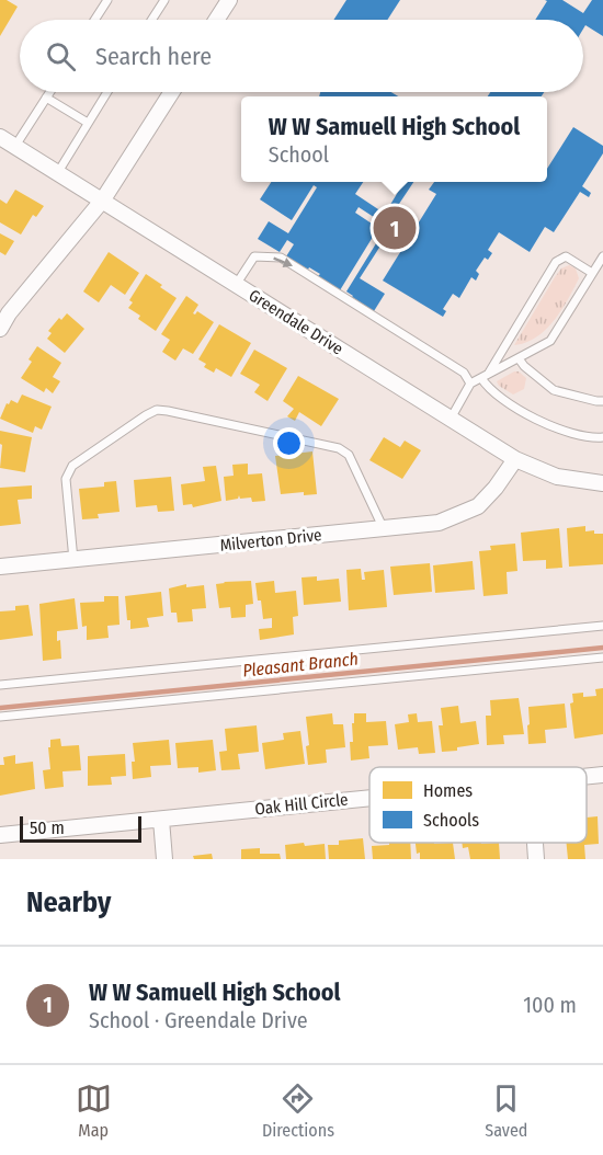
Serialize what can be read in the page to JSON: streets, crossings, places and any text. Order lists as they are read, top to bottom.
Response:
{
  "streets": {
    "street": ["Greendale Drive", "Milverton Drive", "Oak Hill Circle"]
  },
  "crossings": [
    ["Greendale Drive", "Milverton Drive"]
  ],
  "water": ["Pleasant Branch"],
  "legend": ["Homes", "Schools"],
  "scale_bar": "50 m",
  "page": {
    "search": "Search here",
    "popup": ["W W Samuell High School", "School"],
    "pins": "1",
    "scale": "50 m",
    "heading": "Nearby",
    "list": [
      {
        "mark": "1",
        "name": "W W Samuell High School",
        "note": "School · Greendale Drive",
        "value": "100 m"
      }
    ],
    "nav": ["Map", "Directions", "Saved"]
  }
}
